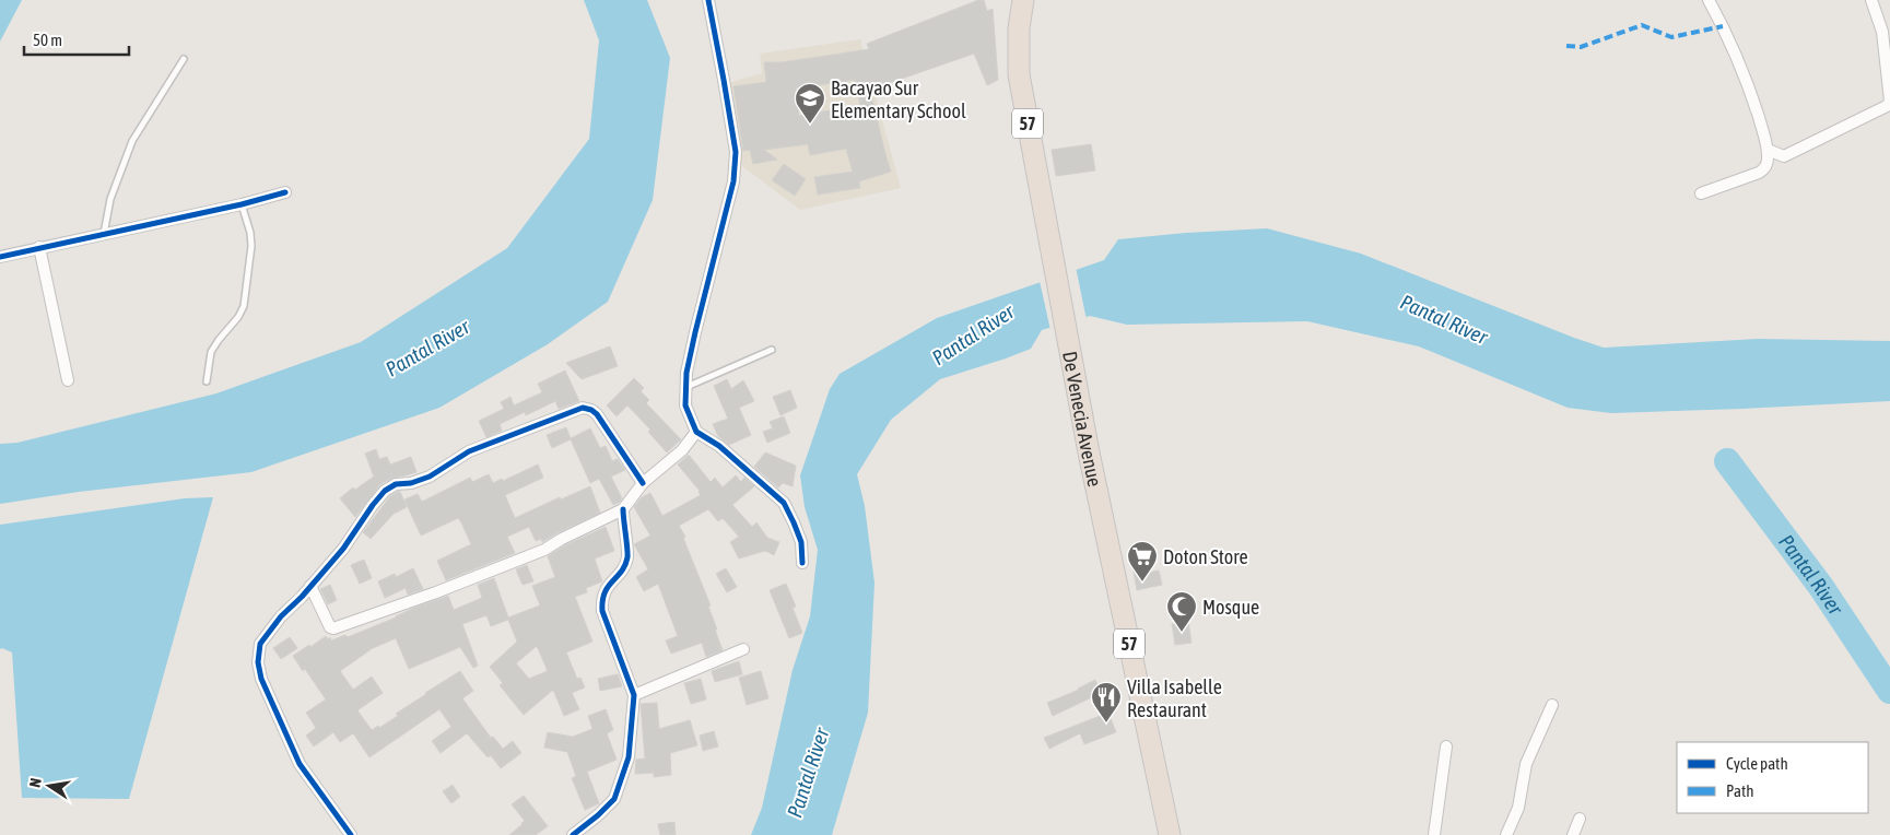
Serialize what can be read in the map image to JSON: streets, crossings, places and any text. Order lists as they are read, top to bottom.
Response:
{
  "streets": {
    "highway": ["57", "De Venecia Avenue"]
  },
  "water": ["Pantal River"],
  "places": {
    "school or university": ["Bacayao Sur Elementary School"],
    "supermarket": ["Doton Store"],
    "mosque": ["Mosque"],
    "restaurant": ["Villa Isabelle Restaurant"]
  },
  "legend": ["Cycle path", "Path"],
  "scale_bar": "50 m",
  "north": "left"
}
